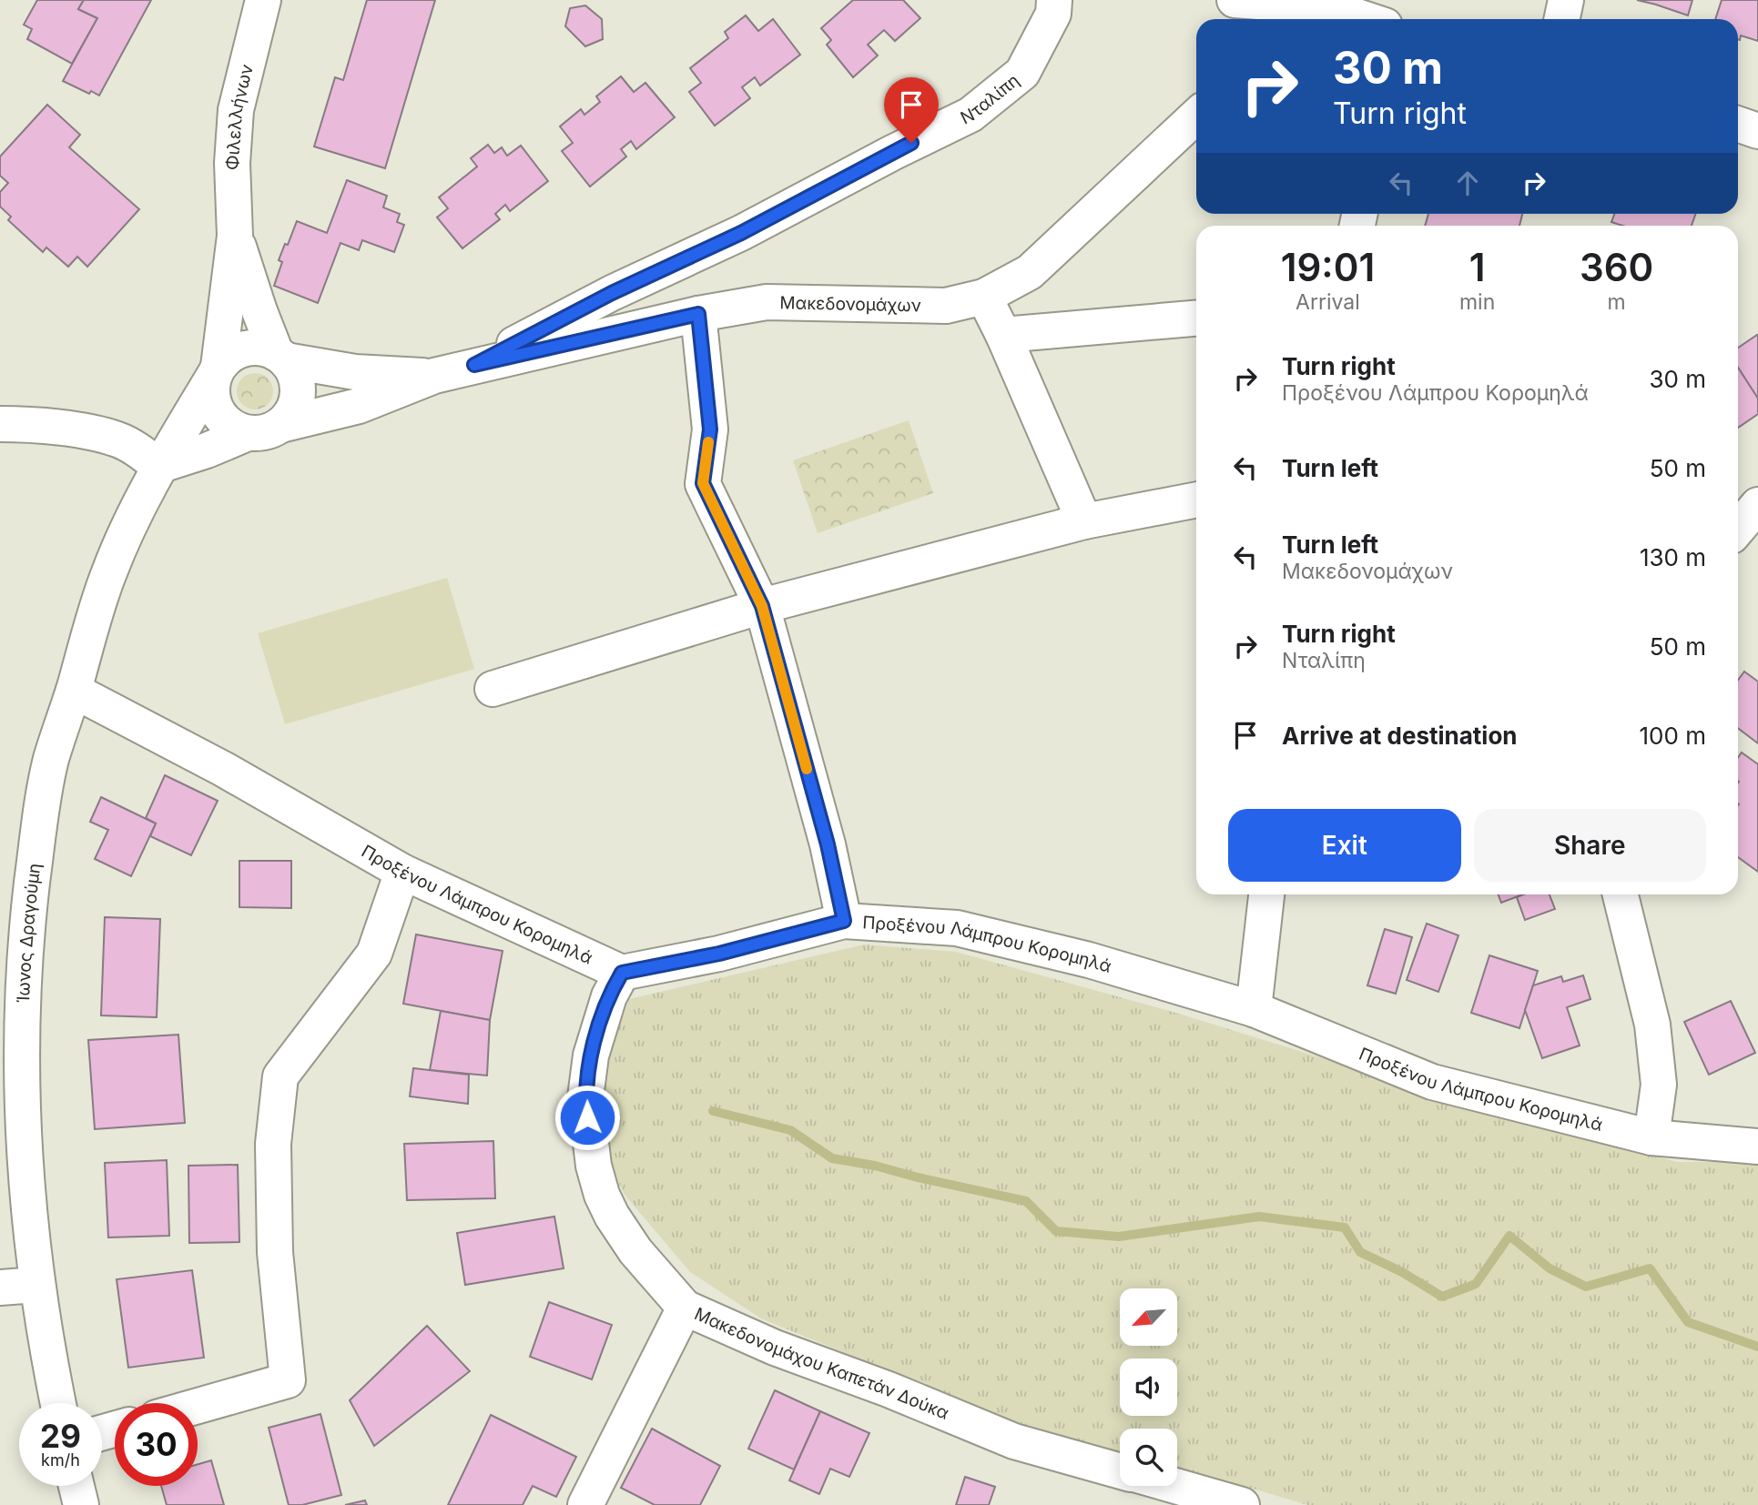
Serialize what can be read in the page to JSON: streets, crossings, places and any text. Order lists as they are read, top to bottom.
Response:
{
  "streets": {
    "street": [
      "Νταλίπη",
      "Φιλελλήνων",
      "Μακεδονομάχων",
      "Προξένου Λάμπρου Κορομηλά",
      "Ίωνος Δραγούμη",
      "Μακεδονομάχου Καπετάν Δούκα"
    ]
  },
  "crossings": [
    ["Νταλίπη", "Μακεδονομάχων"],
    ["Φιλελλήνων", "Μακεδονομάχων"],
    ["Φιλελλήνων", "Ίωνος Δραγούμη"],
    ["Μακεδονομάχων", "Ίωνος Δραγούμη"],
    ["Προξένου Λάμπρου Κορομηλά", "Ίωνος Δραγούμη"],
    ["Προξένου Λάμπρου Κορομηλά", "Μακεδονομάχου Καπετάν Δούκα"]
  ],
  "north": "bottom left",
  "page": {
    "turn": ["30 m", "Turn right"],
    "eta": [
      "19:01",
      "Arrival",
      "1",
      "min",
      "360",
      "m"
    ],
    "list": [
      {
        "name": "Turn right",
        "note": "Προξένου Λάμπρου Κορομηλά",
        "value": "30 m"
      },
      {
        "name": "Turn left",
        "value": "50 m"
      },
      {
        "name": "Turn left",
        "note": "Μακεδονομάχων",
        "value": "130 m"
      },
      {
        "name": "Turn right",
        "note": "Νταλίπη",
        "value": "50 m"
      },
      {
        "name": "Arrive at destination",
        "value": "100 m"
      }
    ],
    "buttons": ["Exit", "Share"],
    "speed": "29 km/h",
    "limit": "30"
  }
}
